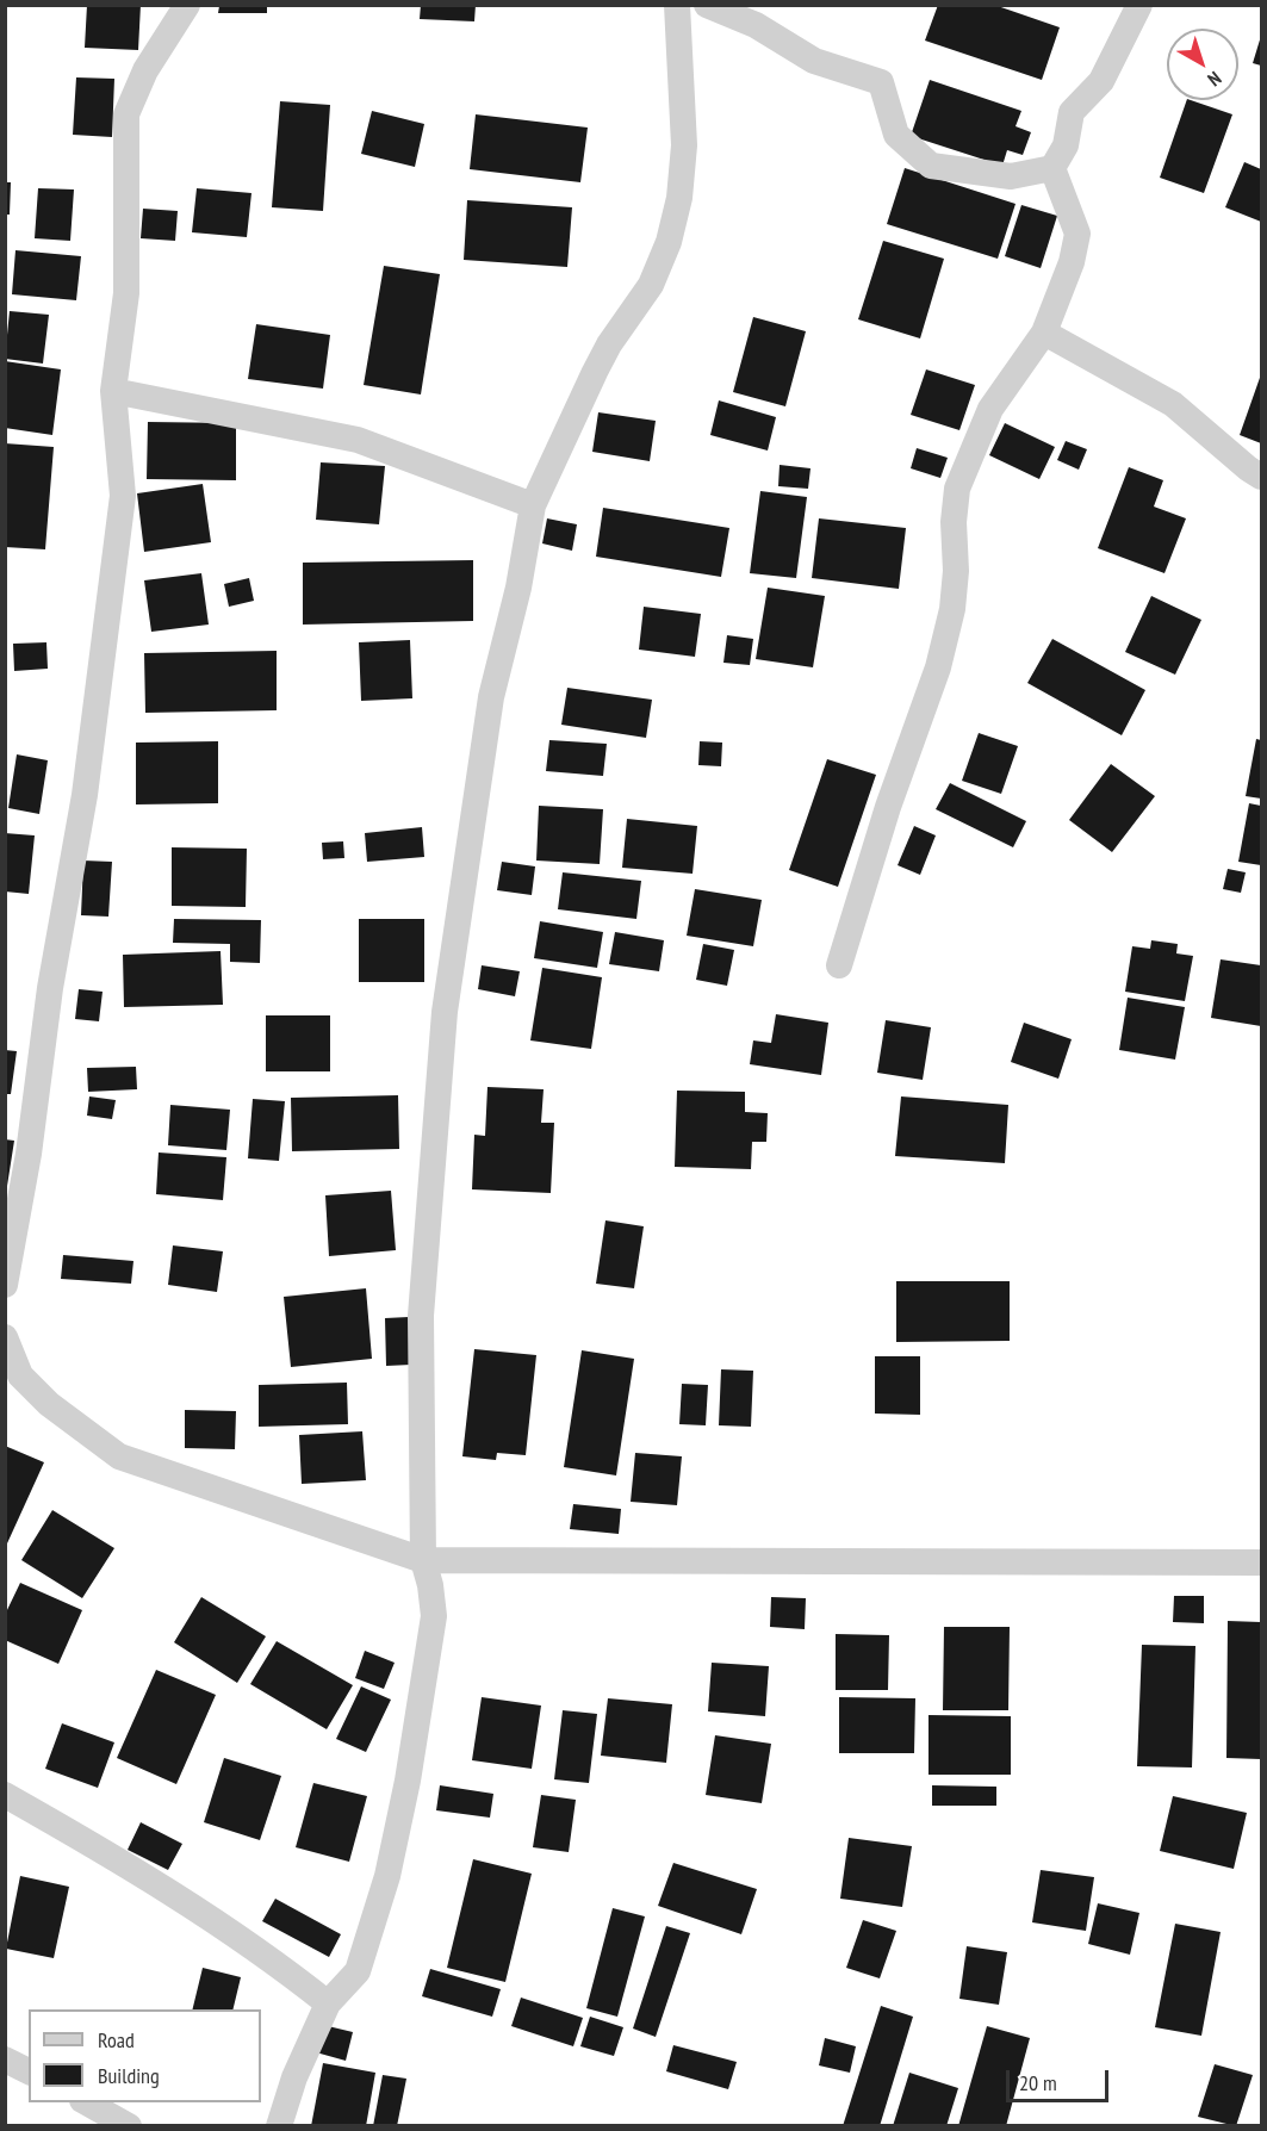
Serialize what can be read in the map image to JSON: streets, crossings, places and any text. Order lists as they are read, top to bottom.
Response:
{
  "legend": ["Road", "Building"],
  "scale_bar": "20 m",
  "north": "bottom right"
}
